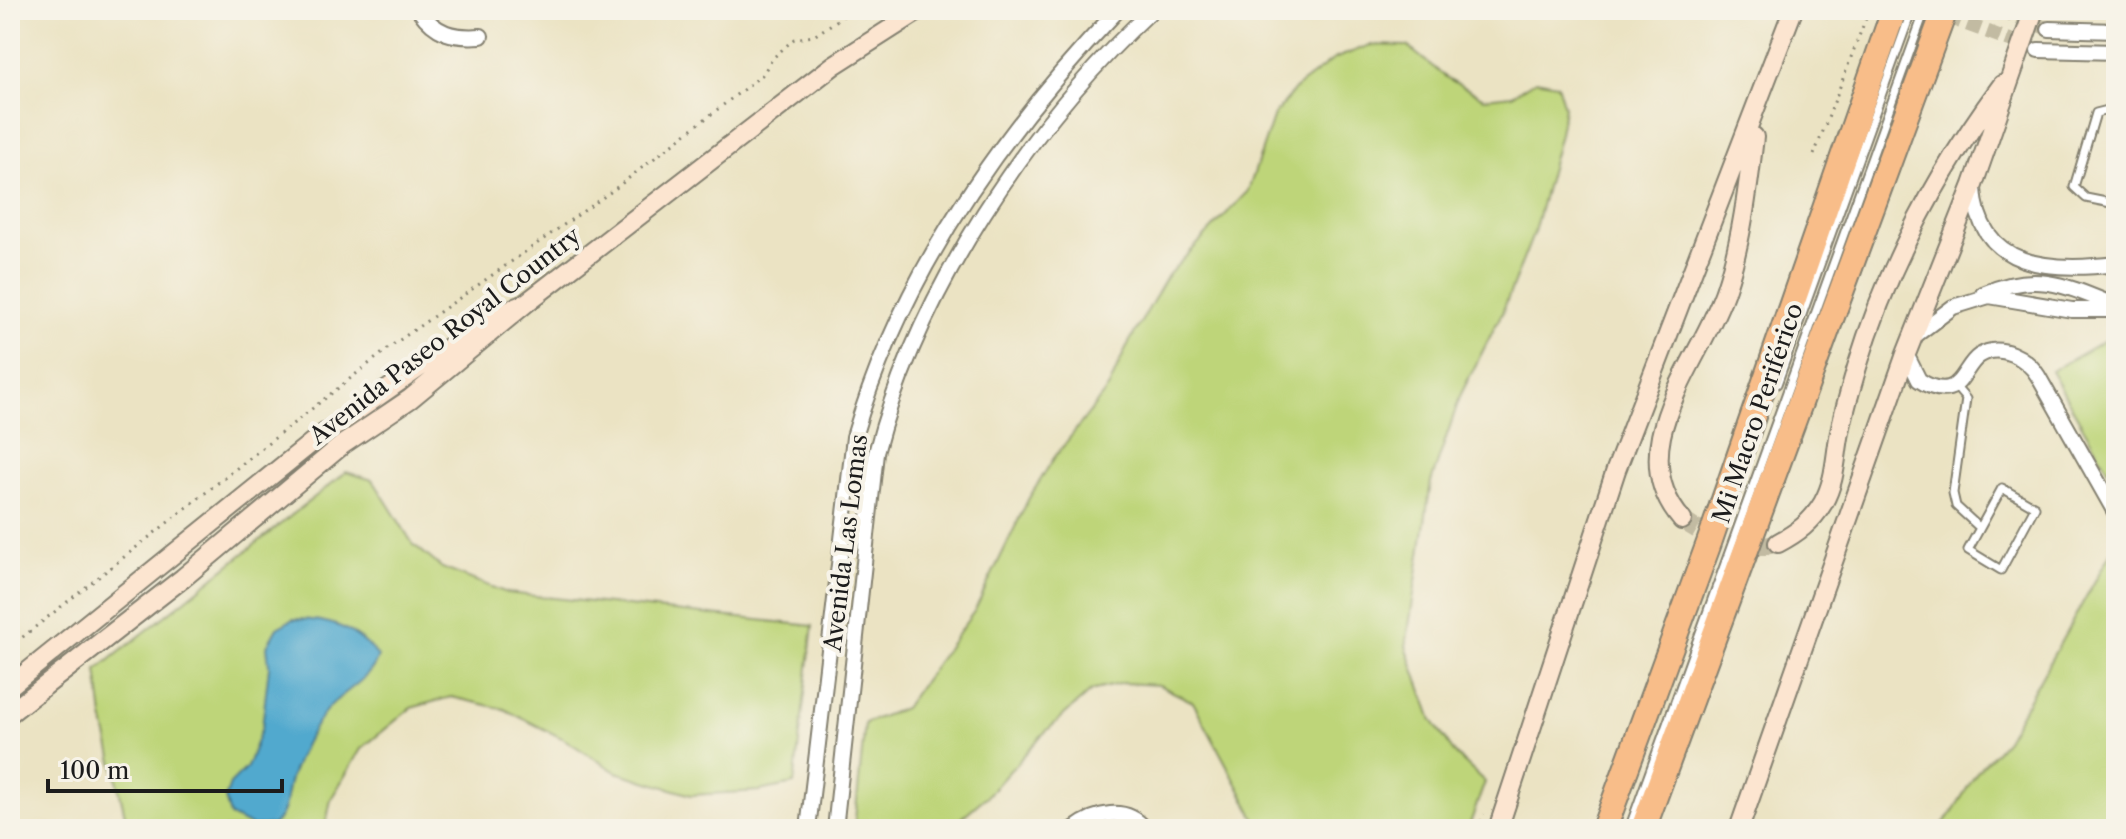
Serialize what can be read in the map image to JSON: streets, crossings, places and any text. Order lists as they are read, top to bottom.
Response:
{
  "streets": {
    "main road": ["Avenida Paseo Royal Country"],
    "street": ["Avenida Las Lomas"],
    "lane": ["Mi Macro Periférico"]
  },
  "scale_bar": "100 m"
}
